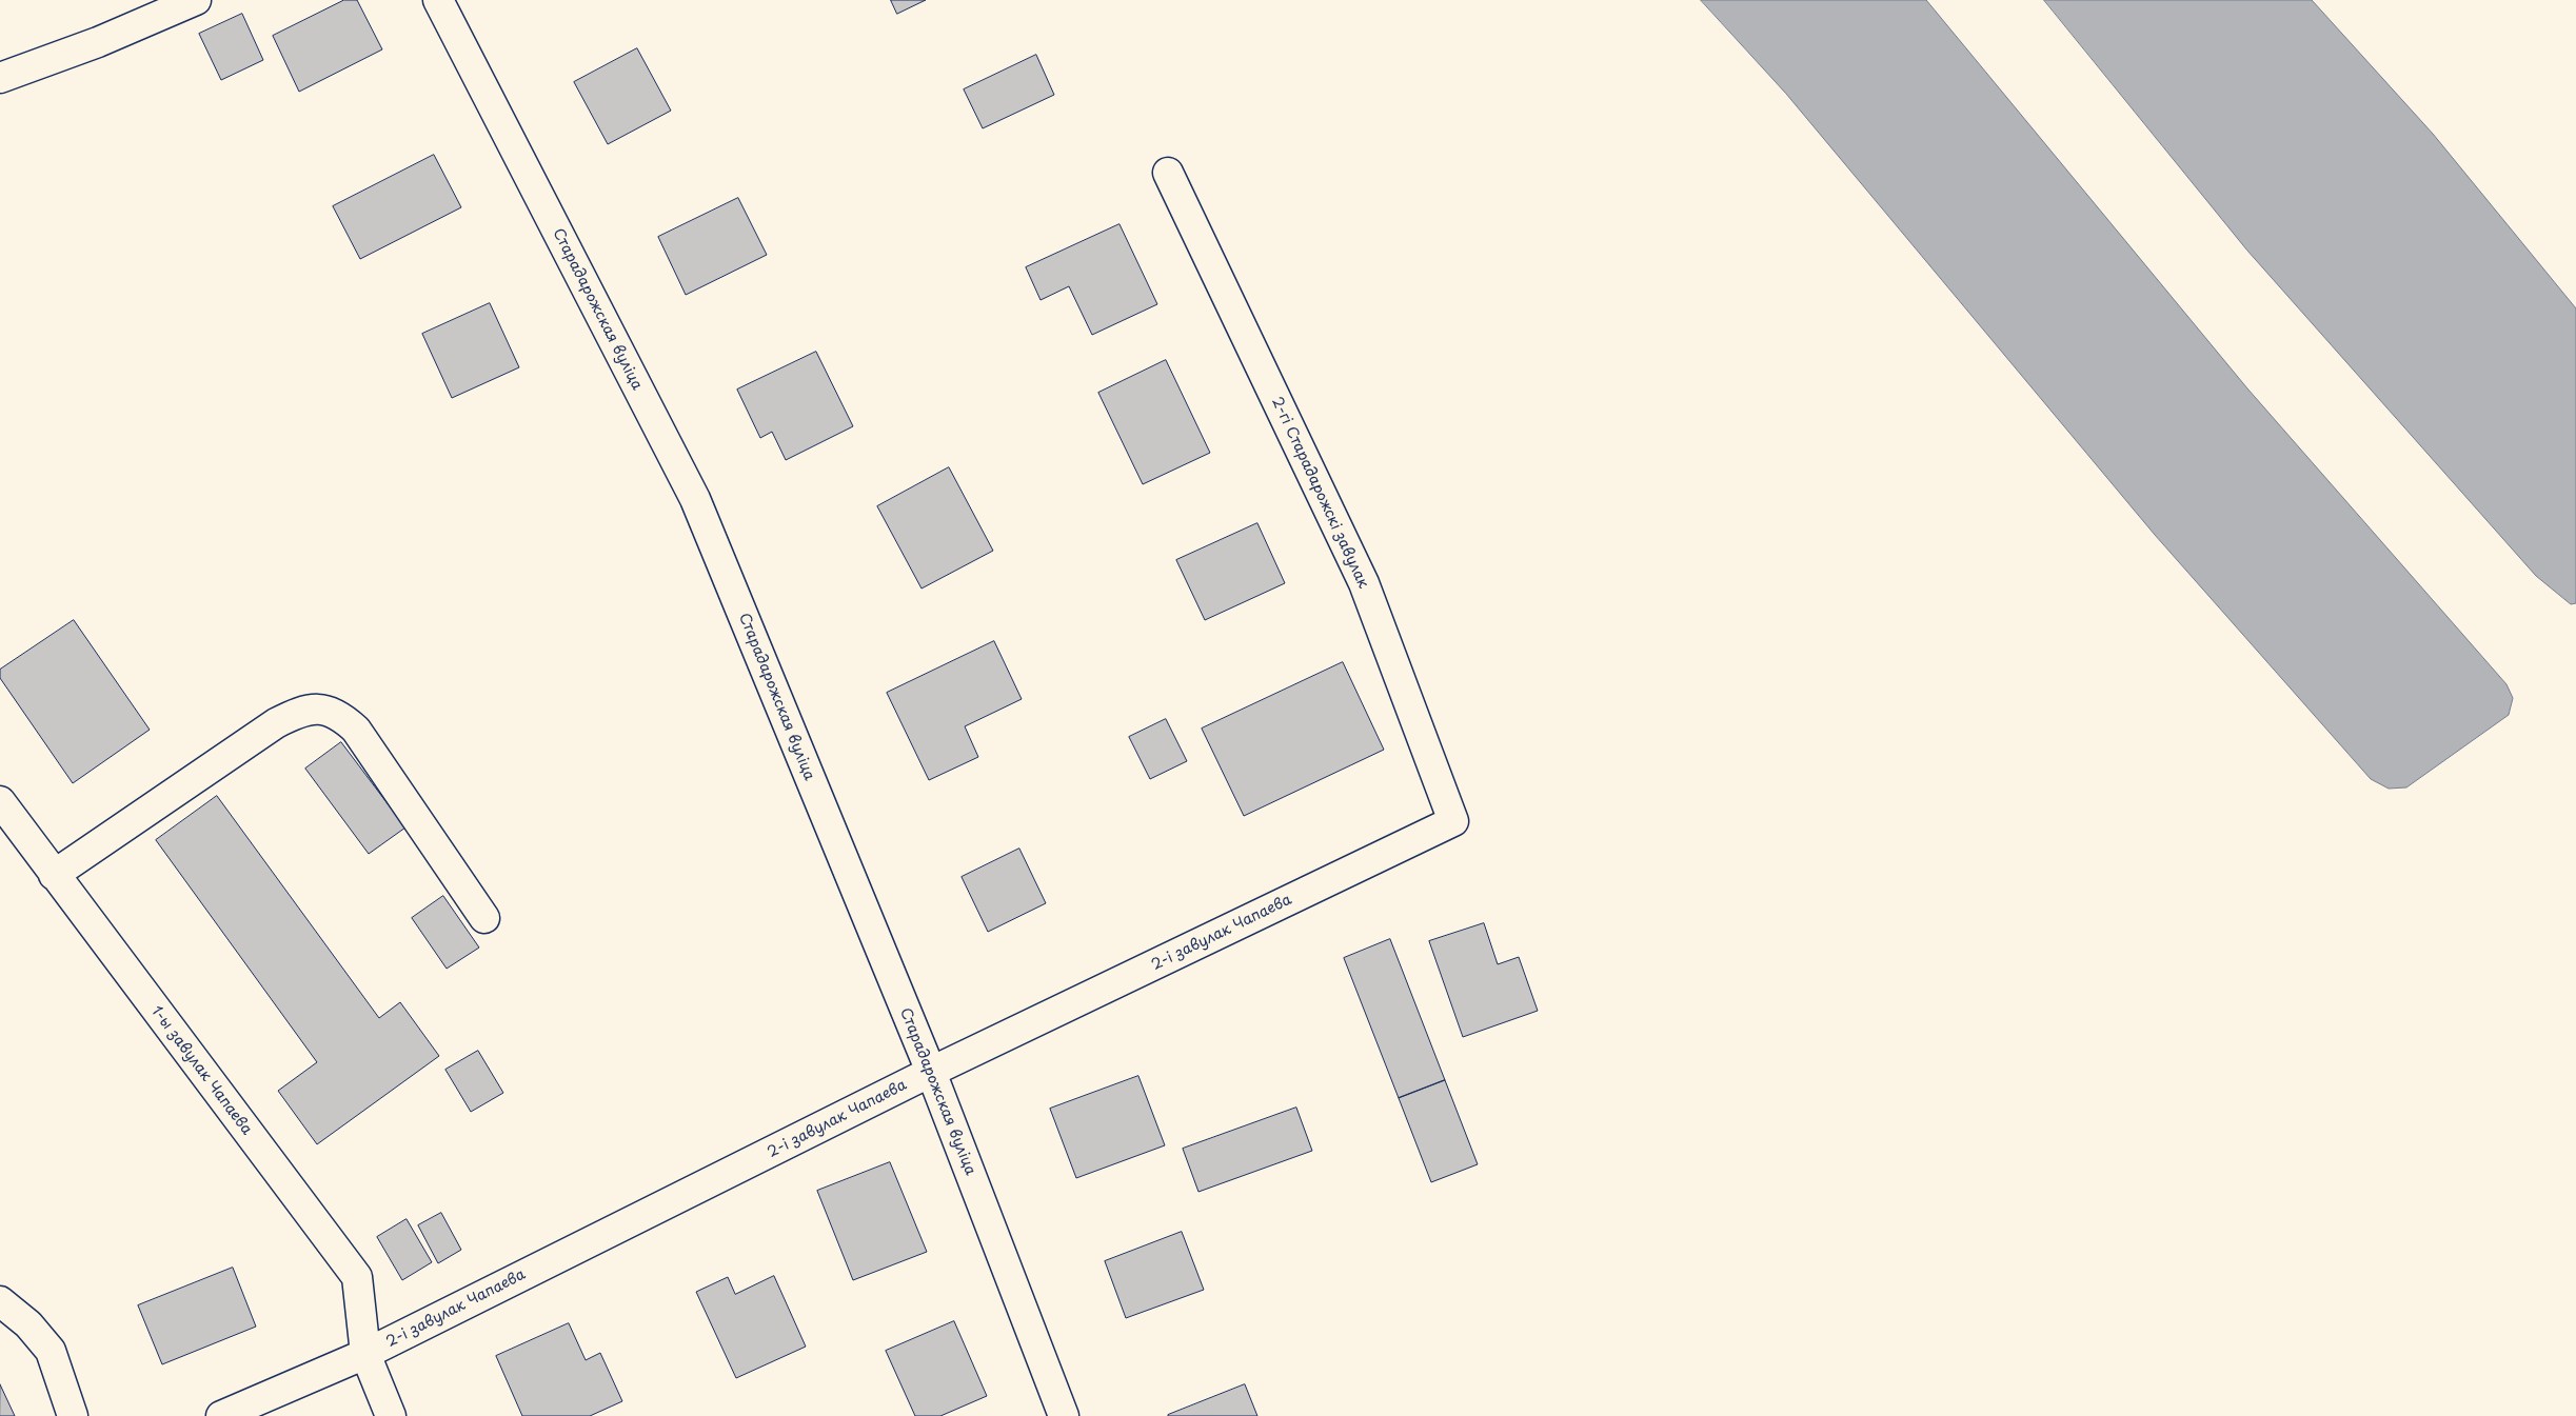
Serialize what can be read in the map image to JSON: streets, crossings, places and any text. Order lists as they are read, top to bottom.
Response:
{
  "streets": {
    "street": [
      "Старадарожская вуліца",
      "2-гі Старадарожскі завулак",
      "2-і завулак Чапаева",
      "1-ы завулак Чапаева"
    ]
  },
  "crossings": [
    ["Старадарожская вуліца", "2-і завулак Чапаева"],
    ["2-гі Старадарожскі завулак", "2-і завулак Чапаева"],
    ["2-і завулак Чапаева", "1-ы завулак Чапаева"]
  ]
}
